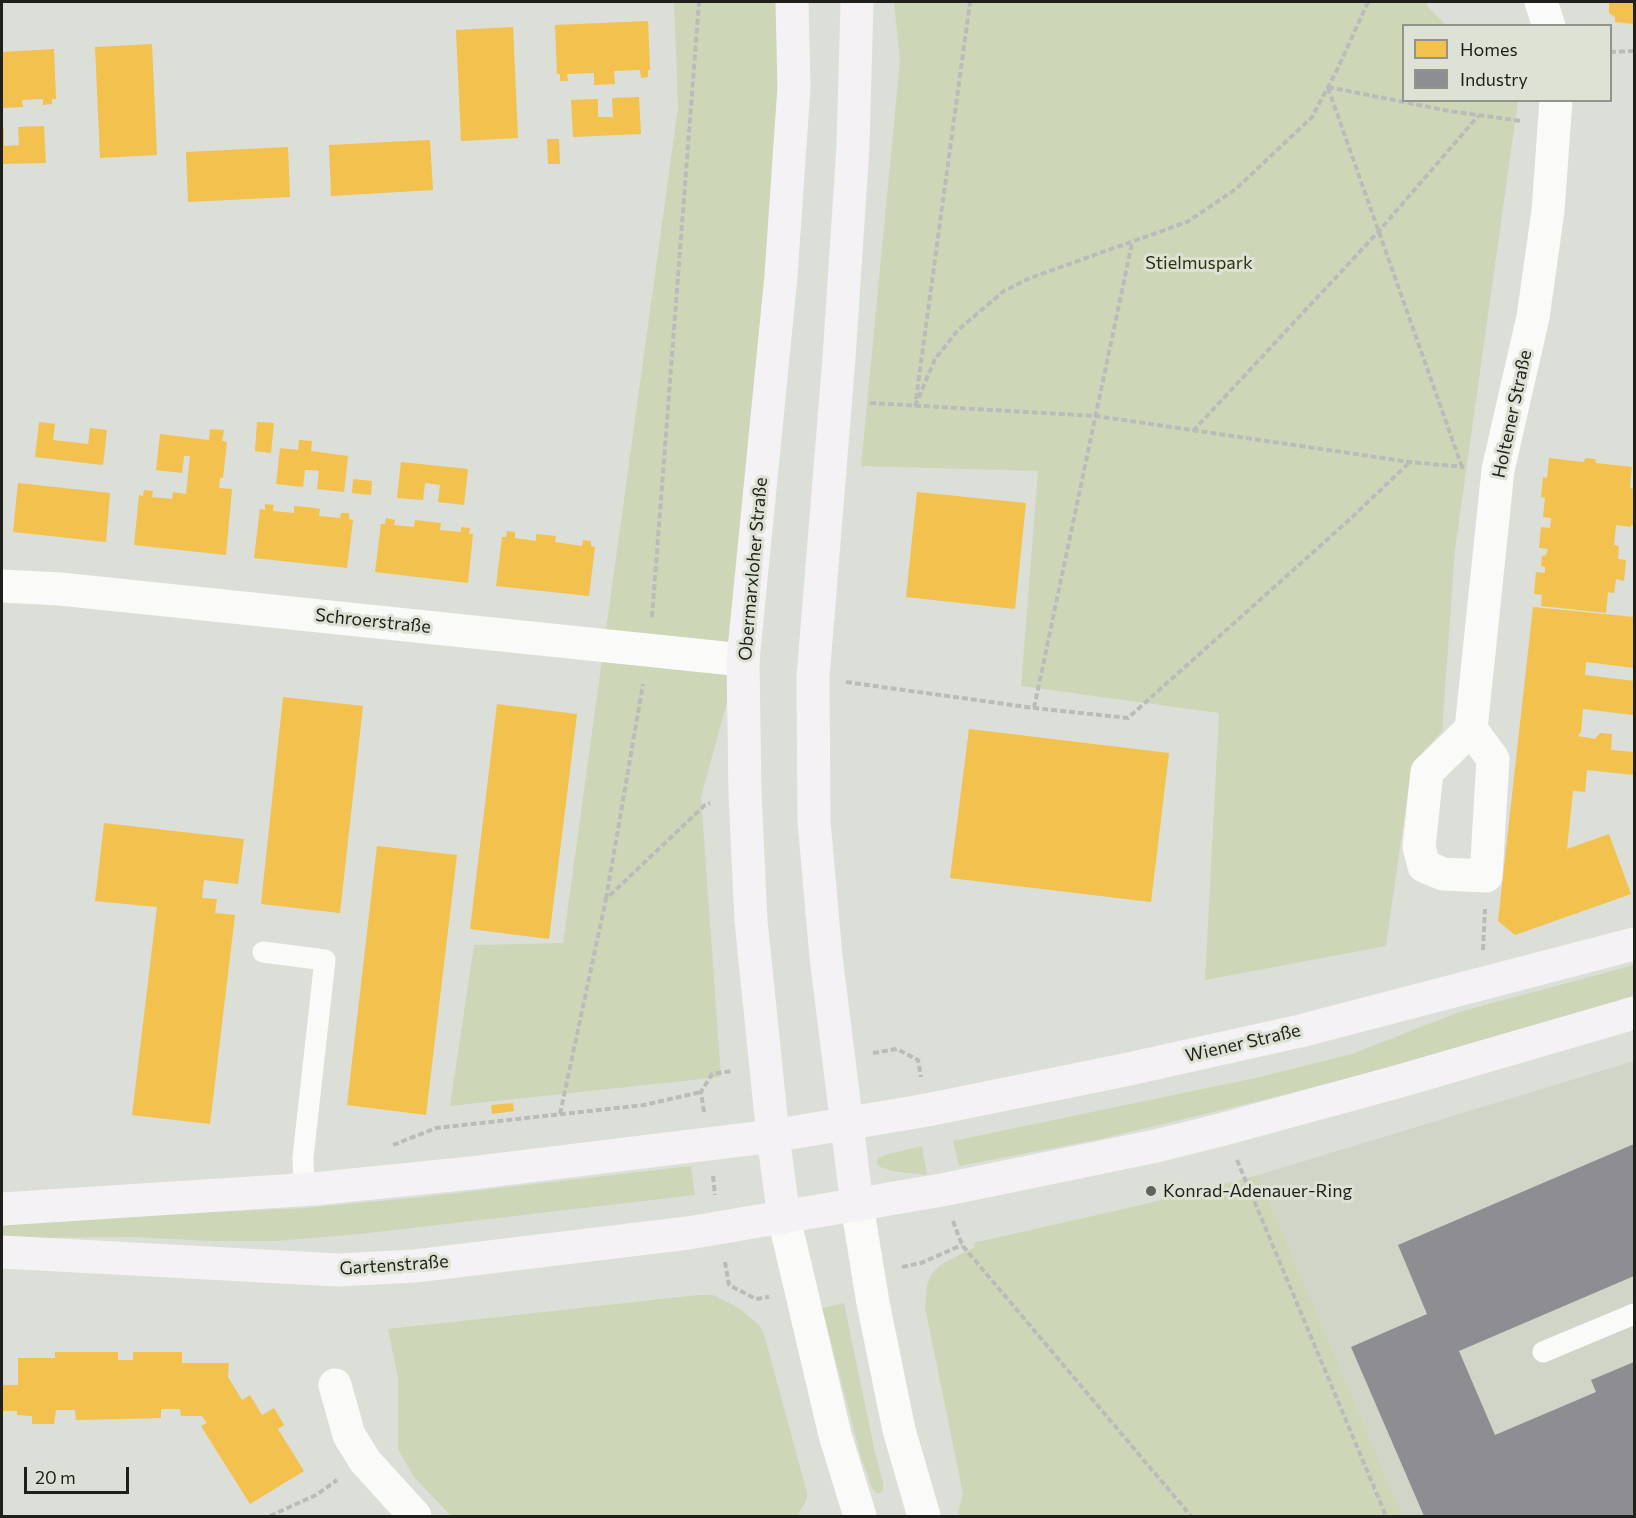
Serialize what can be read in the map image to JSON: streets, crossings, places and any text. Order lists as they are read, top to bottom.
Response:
{
  "streets": {
    "street": [
      "Holtener Straße",
      "Obermarxloher Straße",
      "Schroerstraße",
      "Wiener Straße",
      "Gartenstraße"
    ]
  },
  "crossings": [
    ["Obermarxloher Straße", "Schroerstraße"],
    ["Obermarxloher Straße", "Wiener Straße"],
    ["Obermarxloher Straße", "Gartenstraße"]
  ],
  "parks": ["Stielmuspark"],
  "places": ["Konrad-Adenauer-Ring"],
  "legend": ["Homes", "Industry"],
  "scale_bar": "20 m"
}
